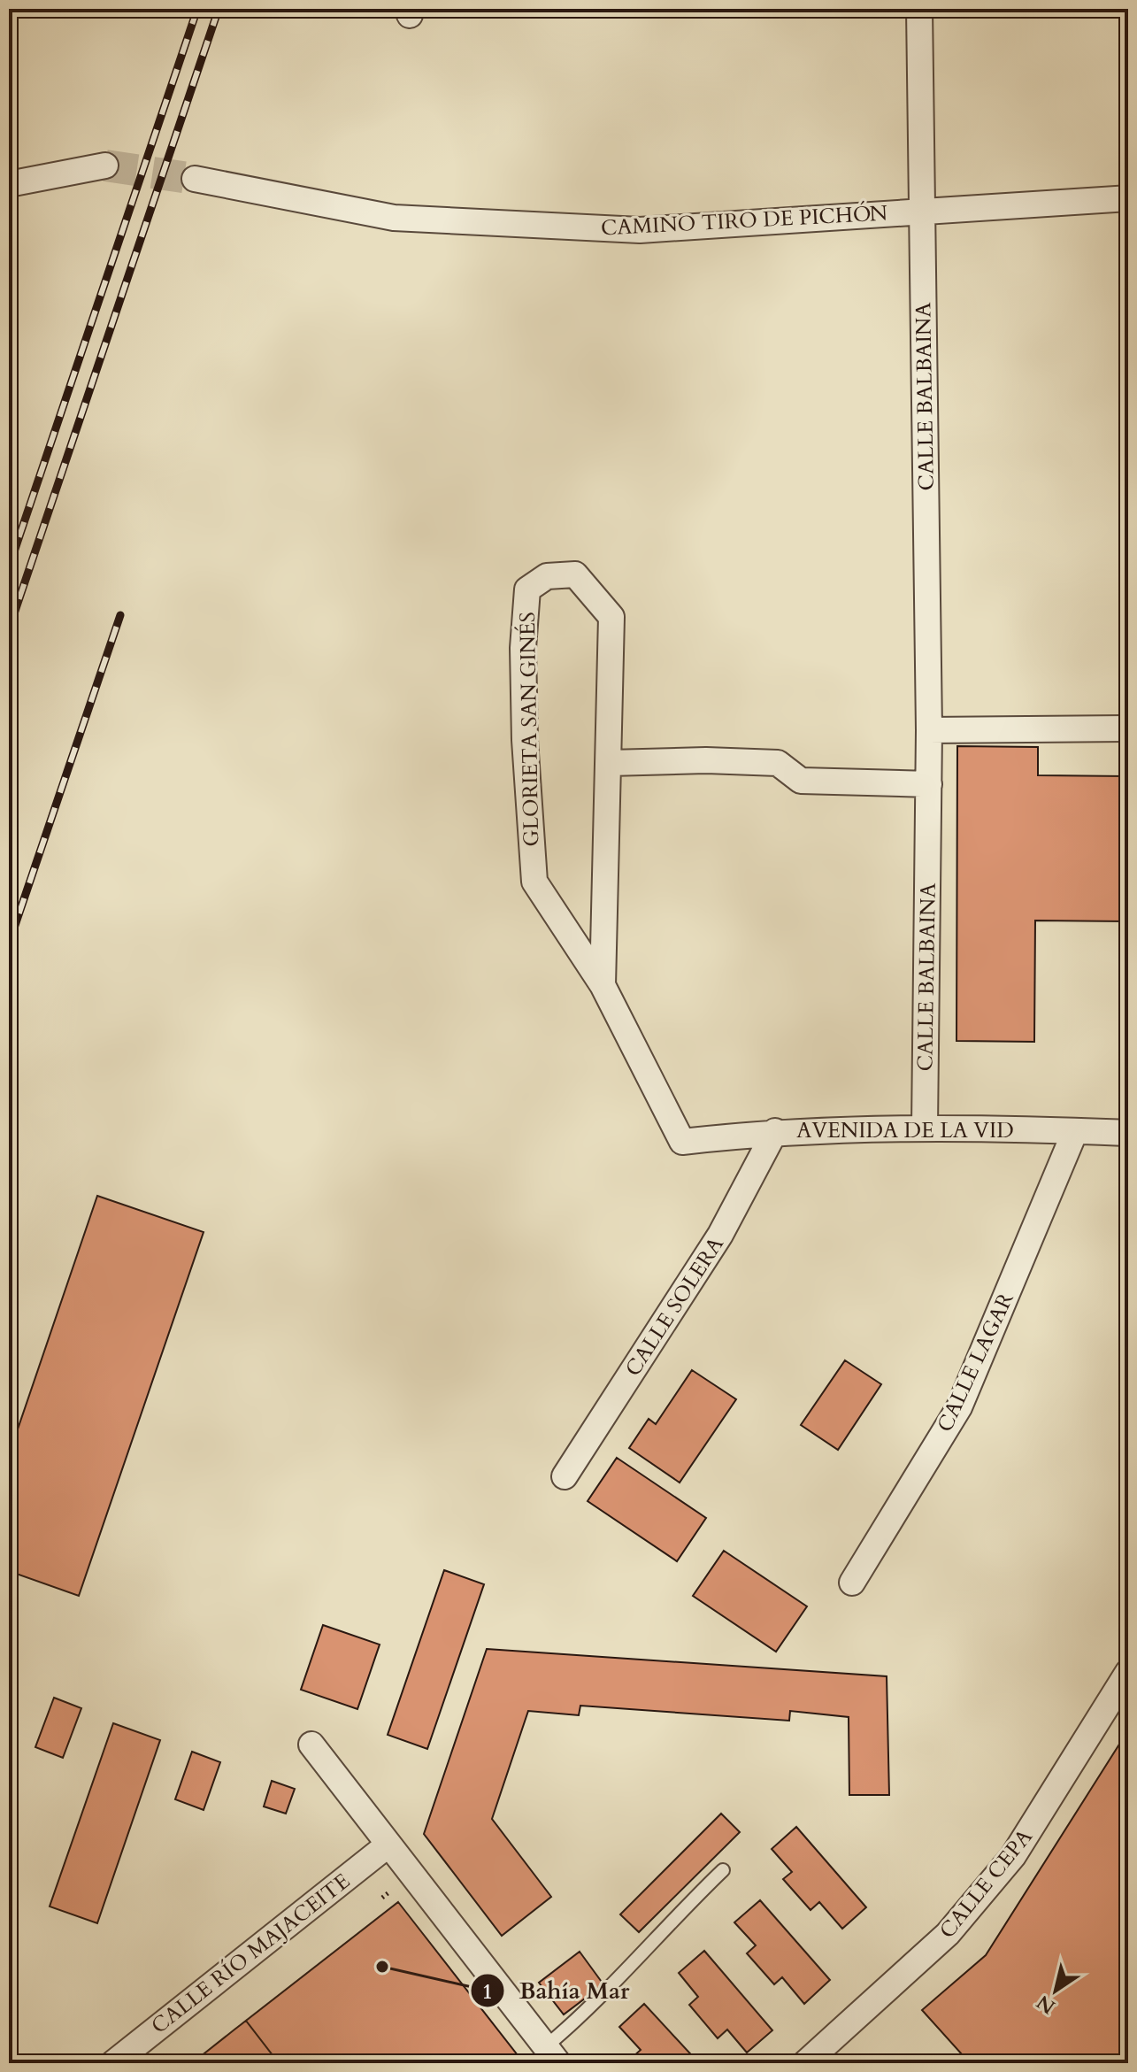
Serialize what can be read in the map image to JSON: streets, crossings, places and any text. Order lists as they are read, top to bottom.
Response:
{
  "streets": {
    "street": [
      "CAMINO TIRO DE PICHÓN",
      "CALLE BALBAINA",
      "GLORIETA SAN GINÉS",
      "AVENIDA DE LA VID",
      "CALLE SOLERA",
      "CALLE LAGAR",
      "CALLE CEPA",
      "CALLE RÍO MAJACEITE"
    ]
  },
  "crossings": [
    ["CAMINO TIRO DE PICHÓN", "CALLE BALBAINA"],
    ["CALLE BALBAINA", "AVENIDA DE LA VID"],
    ["GLORIETA SAN GINÉS", "AVENIDA DE LA VID"],
    ["AVENIDA DE LA VID", "CALLE SOLERA"],
    ["AVENIDA DE LA VID", "CALLE LAGAR"]
  ],
  "places": ["Bahía Mar"],
  "north": "bottom left"
}
